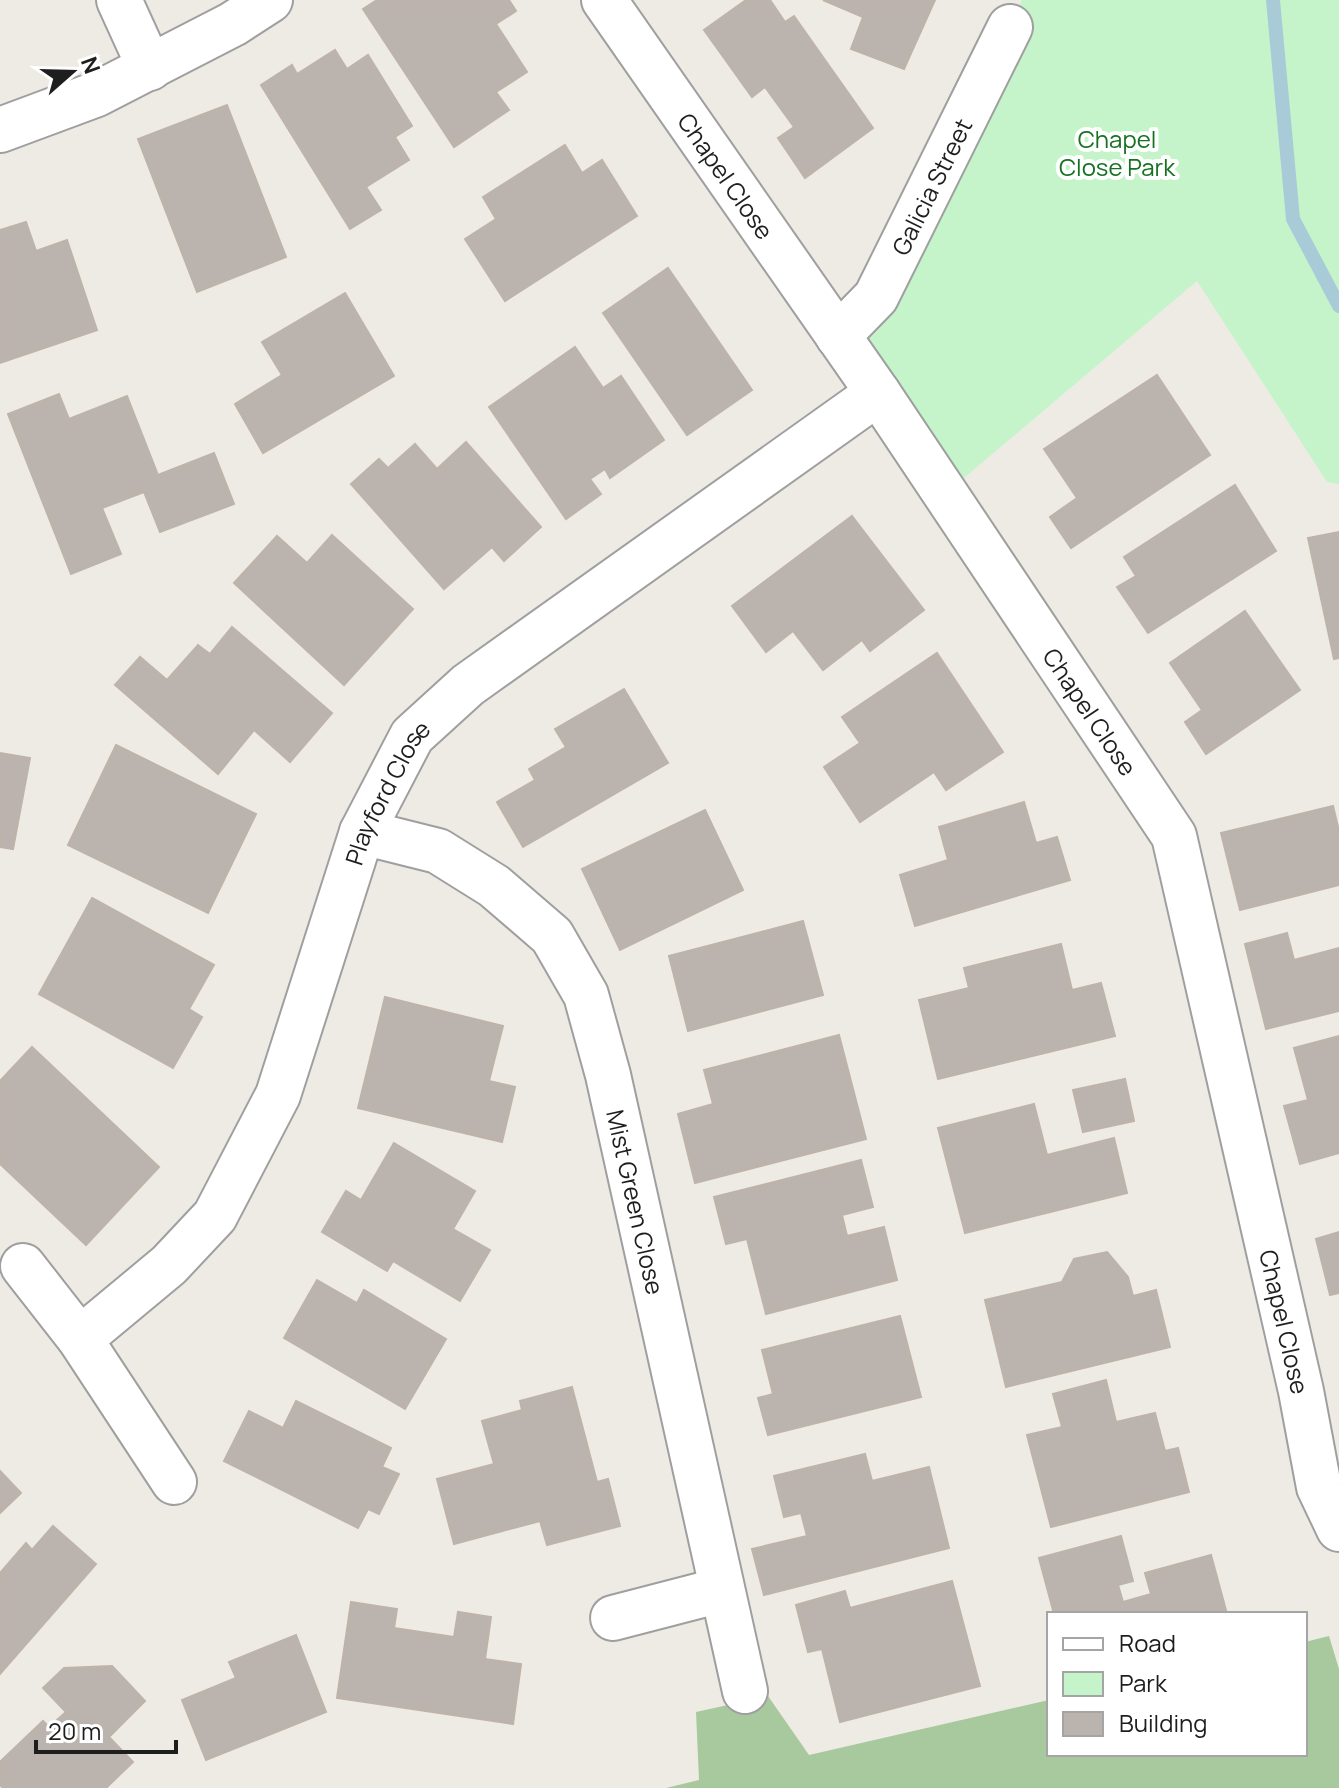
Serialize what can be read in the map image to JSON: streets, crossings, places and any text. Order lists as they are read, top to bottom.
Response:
{
  "streets": {
    "street": [
      "Chapel Close",
      "Galicia Street",
      "Playford Close",
      "Mist Green Close"
    ]
  },
  "crossings": [
    ["Chapel Close", "Galicia Street"],
    ["Chapel Close", "Playford Close"],
    ["Playford Close", "Mist Green Close"]
  ],
  "parks": ["Chapel Close Park"],
  "legend": ["Road", "Park", "Building"],
  "scale_bar": "20 m",
  "north": "right"
}
